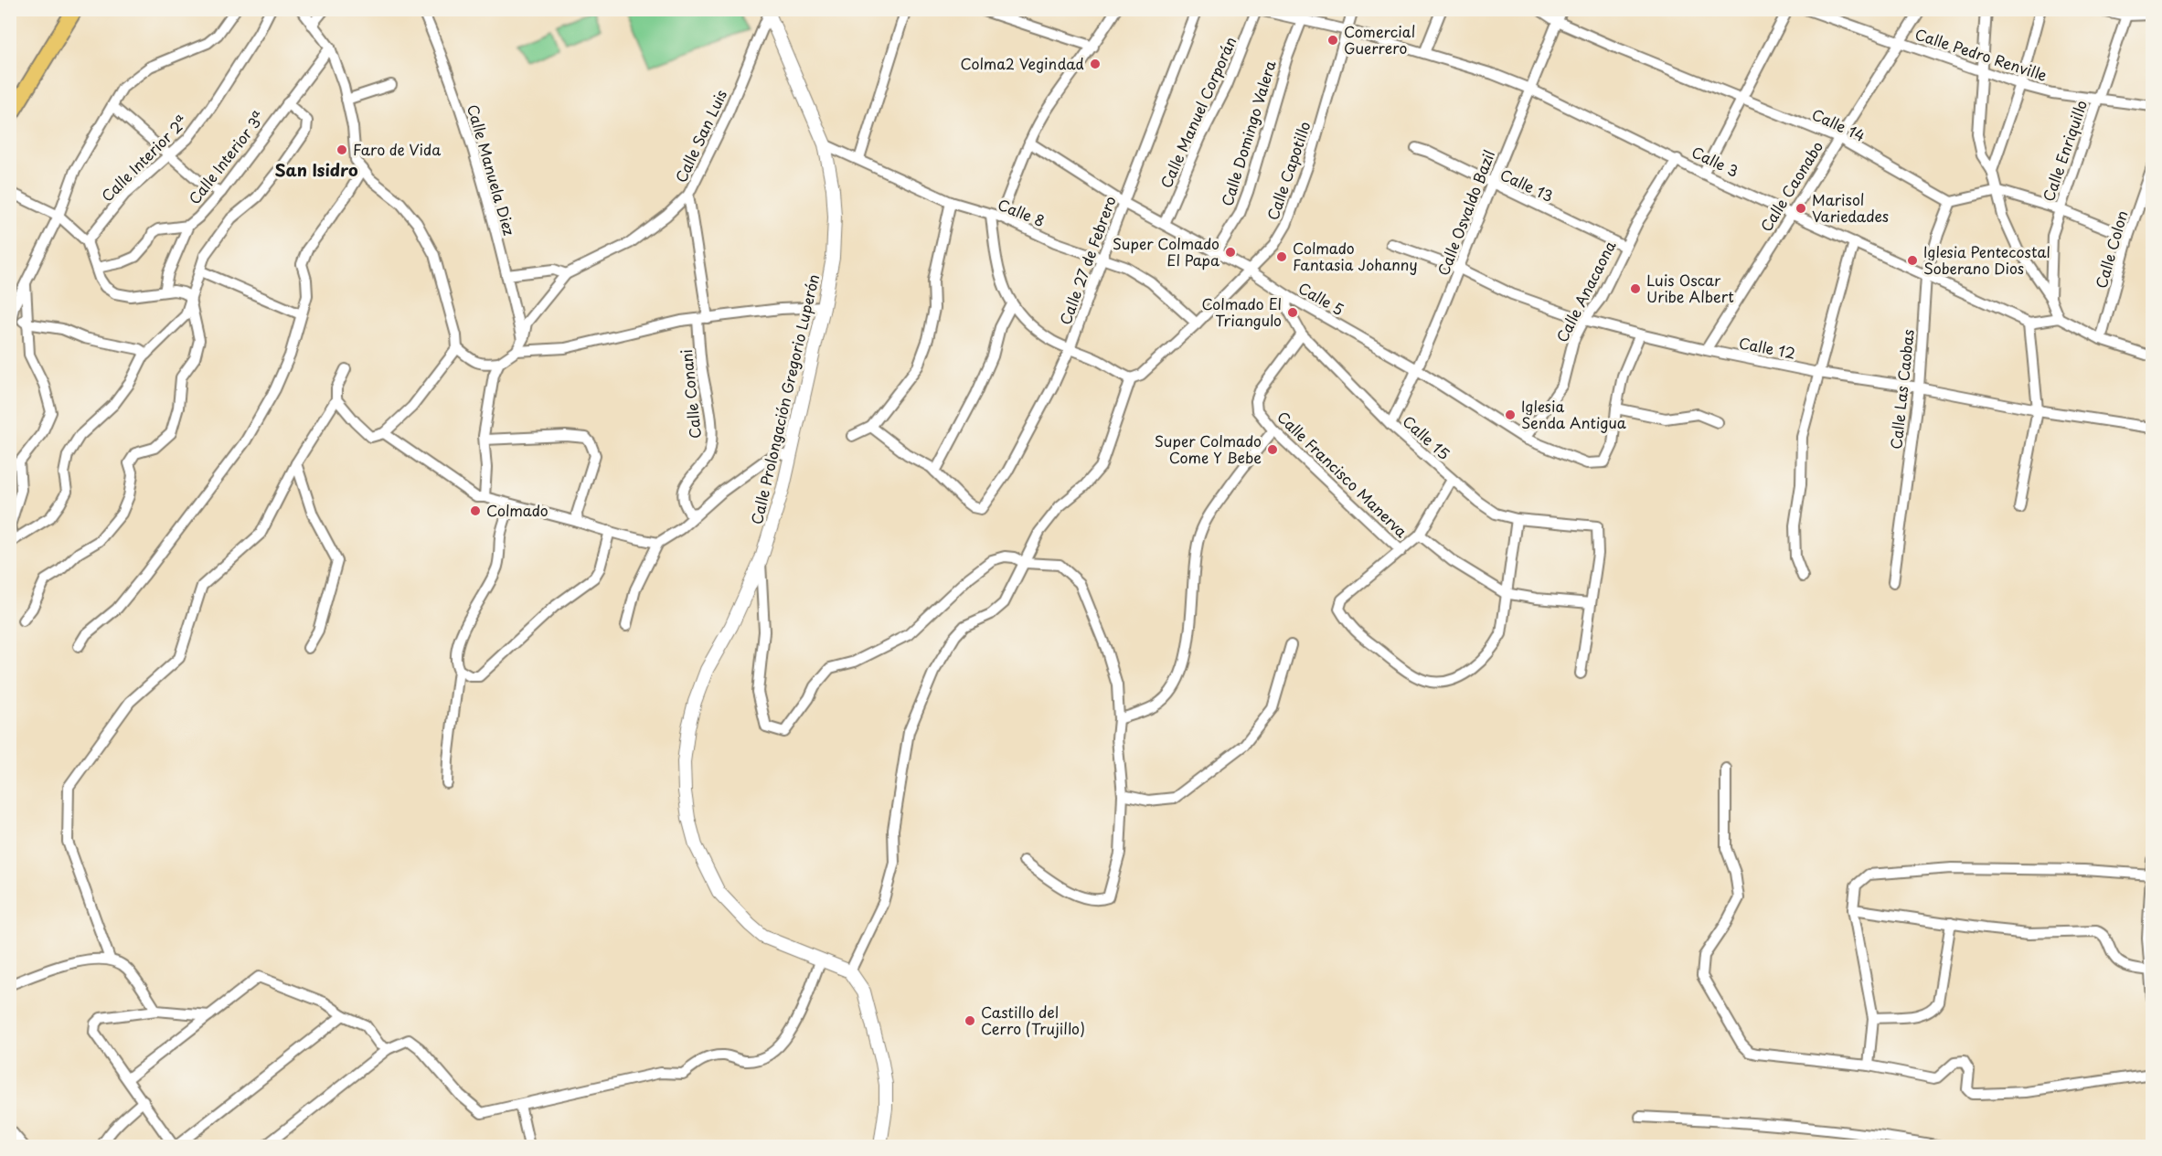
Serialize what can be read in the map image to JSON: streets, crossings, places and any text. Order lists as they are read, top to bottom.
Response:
{
  "streets": {
    "street": [
      "Calle Pedro Renville",
      "Calle Manuel Corporán",
      "Calle 14",
      "Calle Domingo Valera",
      "Calle San Luis",
      "Calle Enriquillo",
      "Calle Interior 3ª",
      "Calle Interior 2ª",
      "Calle 3",
      "Calle Manuela Diez",
      "Calle Capotillo",
      "Calle 13",
      "Calle Caonabo",
      "Calle 8",
      "Calle Osvaldo Bazil",
      "Calle Colon",
      "Calle 27 de Febrero",
      "Calle Anacaona",
      "Calle 5",
      "Calle 12",
      "Calle Las Caobas",
      "Calle Conani",
      "Calle Prolongación Gregorio Luperón",
      "Calle 15",
      "Calle Francisco Manerva"
    ]
  },
  "crossings": [
    ["Calle Pedro Renville", "Calle Enriquillo"],
    ["Calle Pedro Renville", "Calle Caonabo"],
    ["Calle Manuel Corporán", "Calle 3"],
    ["Calle Manuel Corporán", "Calle 5"],
    ["Calle 14", "Calle Caonabo"],
    ["Calle 14", "Calle Osvaldo Bazil"],
    ["Calle 14", "Calle Las Caobas"],
    ["Calle Domingo Valera", "Calle 3"],
    ["Calle Domingo Valera", "Calle 5"],
    ["Calle San Luis", "Calle Conani"],
    ["Calle San Luis", "Calle Prolongación Gregorio Luperón"],
    ["Calle 3", "Calle Capotillo"],
    ["Calle 3", "Calle Caonabo"],
    ["Calle 3", "Calle Osvaldo Bazil"],
    ["Calle 3", "Calle Anacaona"],
    ["Calle 3", "Calle Las Caobas"],
    ["Calle Capotillo", "Calle 8"],
    ["Calle Capotillo", "Calle 5"],
    ["Calle 13", "Calle Osvaldo Bazil"],
    ["Calle 13", "Calle Anacaona"],
    ["Calle Caonabo", "Calle 12"],
    ["Calle 8", "Calle 27 de Febrero"],
    ["Calle 8", "Calle Prolongación Gregorio Luperón"],
    ["Calle Osvaldo Bazil", "Calle 5"],
    ["Calle Osvaldo Bazil", "Calle 12"],
    ["Calle Osvaldo Bazil", "Calle 15"],
    ["Calle 27 de Febrero", "Calle 5"],
    ["Calle Anacaona", "Calle 5"],
    ["Calle Anacaona", "Calle 12"],
    ["Calle 5", "Calle 15"],
    ["Calle 12", "Calle Las Caobas"],
    ["Calle 15", "Calle Francisco Manerva"]
  ],
  "districts": ["San Isidro"],
  "places": [
    "Comercial Guerrero",
    "Colma2 Vegindad",
    "Faro de Vida",
    "Marisol Variedades",
    "Super Colmado El Papa",
    "Colmado Fantasia Johanny",
    "Iglesia Pentecostal Soberano Dios",
    "Luis Oscar Uribe Albert",
    "Colmado El Triangulo",
    "Iglesia Senda Antigua",
    "Super Colmado Come Y Bebe",
    "Colmado",
    "Castillo del Cerro (Trujillo)"
  ]
}
